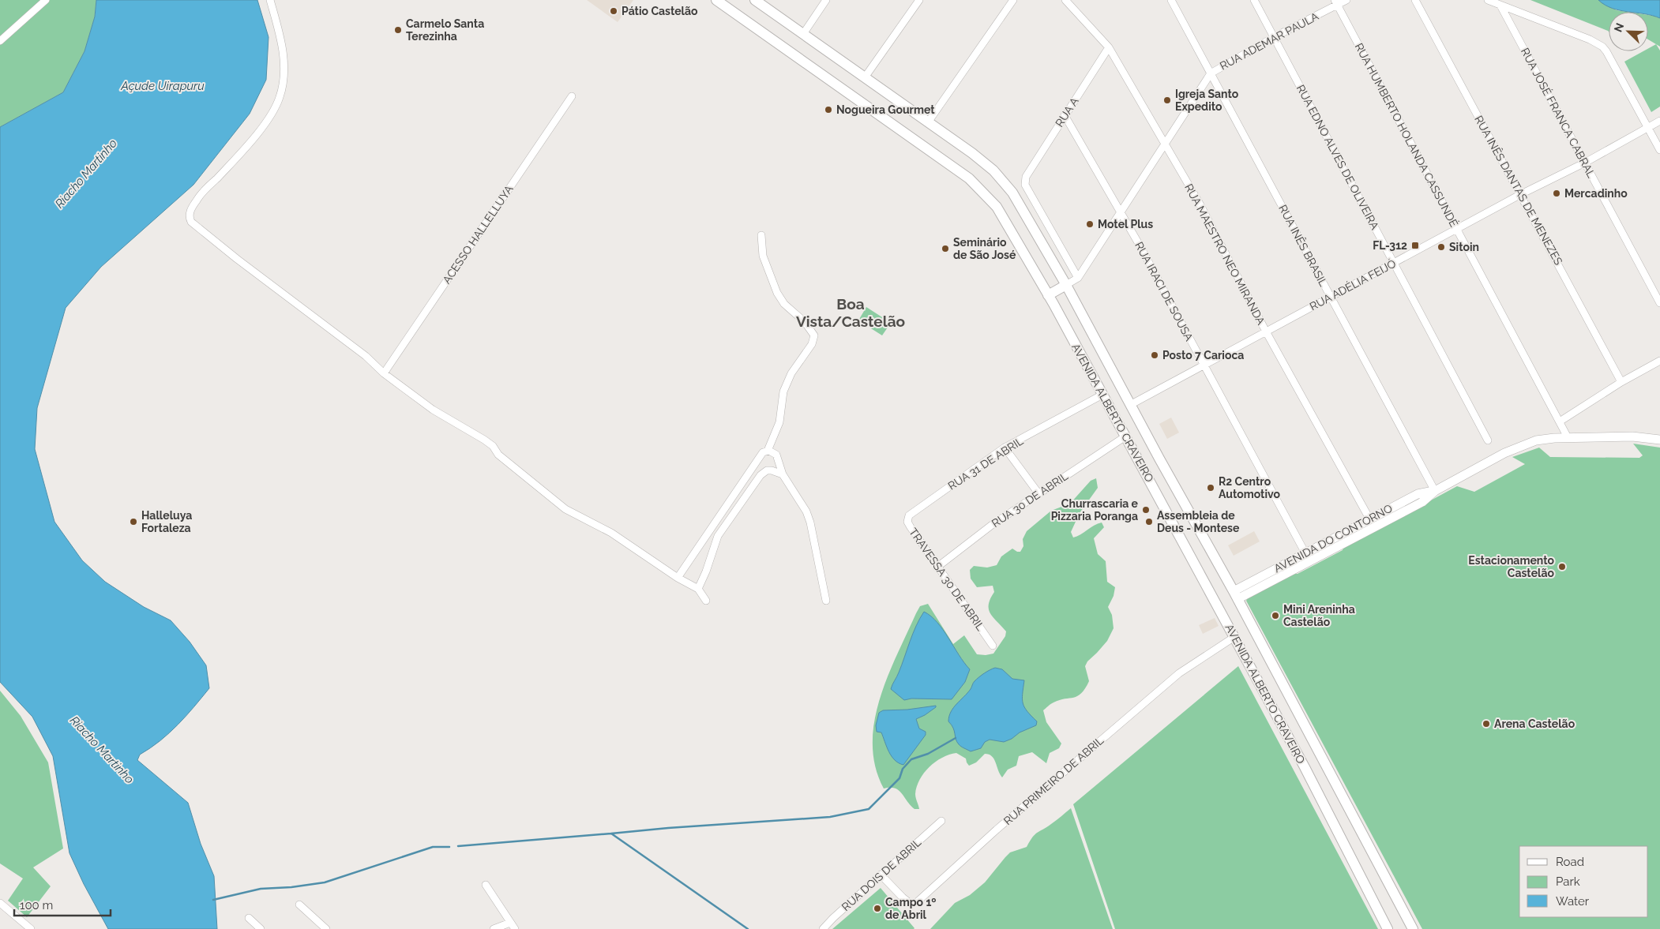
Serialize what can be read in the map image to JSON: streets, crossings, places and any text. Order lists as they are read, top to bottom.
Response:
{
  "streets": {
    "main road": ["AVENIDA ALBERTO CRAVEIRO"],
    "street": [
      "RUA ADEMAR PAULA",
      "RUA A",
      "RUA JOSÉ FRANCA CABRAL",
      "RUA HUMBERTO HOLANDA CASSUNDÉ",
      "RUA EDNO ALVES DE OLIVEIRA",
      "RUA INÊS DANTAS DE MENEZES",
      "ACESSO HALLELLUYA",
      "RUA INÊS BRASIL",
      "RUA MAESTRO NEO MIRANDA",
      "RUA ADÉLIA FEIJÓ",
      "RUA IRACI DE SOUSA",
      "RUA 31 DE ABRIL",
      "RUA 30 DE ABRIL",
      "AVENIDA DO CONTORNO",
      "TRAVESSA 30 DE ABRIL",
      "RUA PRIMEIRO DE ABRIL",
      "RUA DOIS DE ABRIL"
    ]
  },
  "crossings": [
    ["RUA ADEMAR PAULA", "RUA A"],
    ["RUA ADEMAR PAULA", "RUA HUMBERTO HOLANDA CASSUNDÉ"],
    ["RUA ADEMAR PAULA", "RUA EDNO ALVES DE OLIVEIRA"],
    ["RUA ADEMAR PAULA", "RUA INÊS BRASIL"],
    ["RUA ADEMAR PAULA", "RUA MAESTRO NEO MIRANDA"],
    ["RUA ADEMAR PAULA", "RUA IRACI DE SOUSA"],
    ["RUA ADEMAR PAULA", "AVENIDA ALBERTO CRAVEIRO"],
    ["RUA A", "RUA MAESTRO NEO MIRANDA"],
    ["RUA A", "RUA IRACI DE SOUSA"],
    ["RUA JOSÉ FRANCA CABRAL", "RUA ADÉLIA FEIJÓ"],
    ["RUA HUMBERTO HOLANDA CASSUNDÉ", "RUA ADÉLIA FEIJÓ"],
    ["RUA HUMBERTO HOLANDA CASSUNDÉ", "AVENIDA DO CONTORNO"],
    ["RUA EDNO ALVES DE OLIVEIRA", "RUA ADÉLIA FEIJÓ"],
    ["RUA INÊS DANTAS DE MENEZES", "RUA ADÉLIA FEIJÓ"],
    ["RUA INÊS BRASIL", "RUA ADÉLIA FEIJÓ"],
    ["RUA INÊS BRASIL", "AVENIDA DO CONTORNO"],
    ["RUA MAESTRO NEO MIRANDA", "RUA ADÉLIA FEIJÓ"],
    ["RUA MAESTRO NEO MIRANDA", "AVENIDA DO CONTORNO"],
    ["RUA ADÉLIA FEIJÓ", "RUA IRACI DE SOUSA"],
    ["RUA ADÉLIA FEIJÓ", "AVENIDA ALBERTO CRAVEIRO"],
    ["RUA IRACI DE SOUSA", "AVENIDA DO CONTORNO"],
    ["AVENIDA ALBERTO CRAVEIRO", "RUA 31 DE ABRIL"],
    ["AVENIDA ALBERTO CRAVEIRO", "RUA 30 DE ABRIL"],
    ["AVENIDA ALBERTO CRAVEIRO", "AVENIDA DO CONTORNO"],
    ["AVENIDA ALBERTO CRAVEIRO", "RUA PRIMEIRO DE ABRIL"],
    ["RUA 31 DE ABRIL", "TRAVESSA 30 DE ABRIL"],
    ["RUA 30 DE ABRIL", "TRAVESSA 30 DE ABRIL"],
    ["RUA PRIMEIRO DE ABRIL", "RUA DOIS DE ABRIL"]
  ],
  "districts": ["Boa Vista/Castelão"],
  "water": ["Açude Uirapuru", "Riacho Martinho"],
  "places": {
    "other": [
      "Pátio Castelão",
      "Carmelo Santa Terezinha",
      "Igreja Santo Expedito",
      "Nogueira Gourmet",
      "Mercadinho",
      "Motel Plus",
      "Sitoin",
      "Seminário de São José",
      "Posto 7 Carioca",
      "R2 Centro Automotivo",
      "Churrascaria e Pizzaria Poranga",
      "Halleluya Fortaleza",
      "Assembleia de Deus - Montese",
      "Estacionamento Castelão",
      "Mini Areninha Castelão",
      "Arena Castelão",
      "Campo 1º de Abril"
    ],
    "transit": ["FL-312"]
  },
  "legend": ["Road", "Park", "Water"],
  "scale_bar": "100 m",
  "north": "top left"
}
